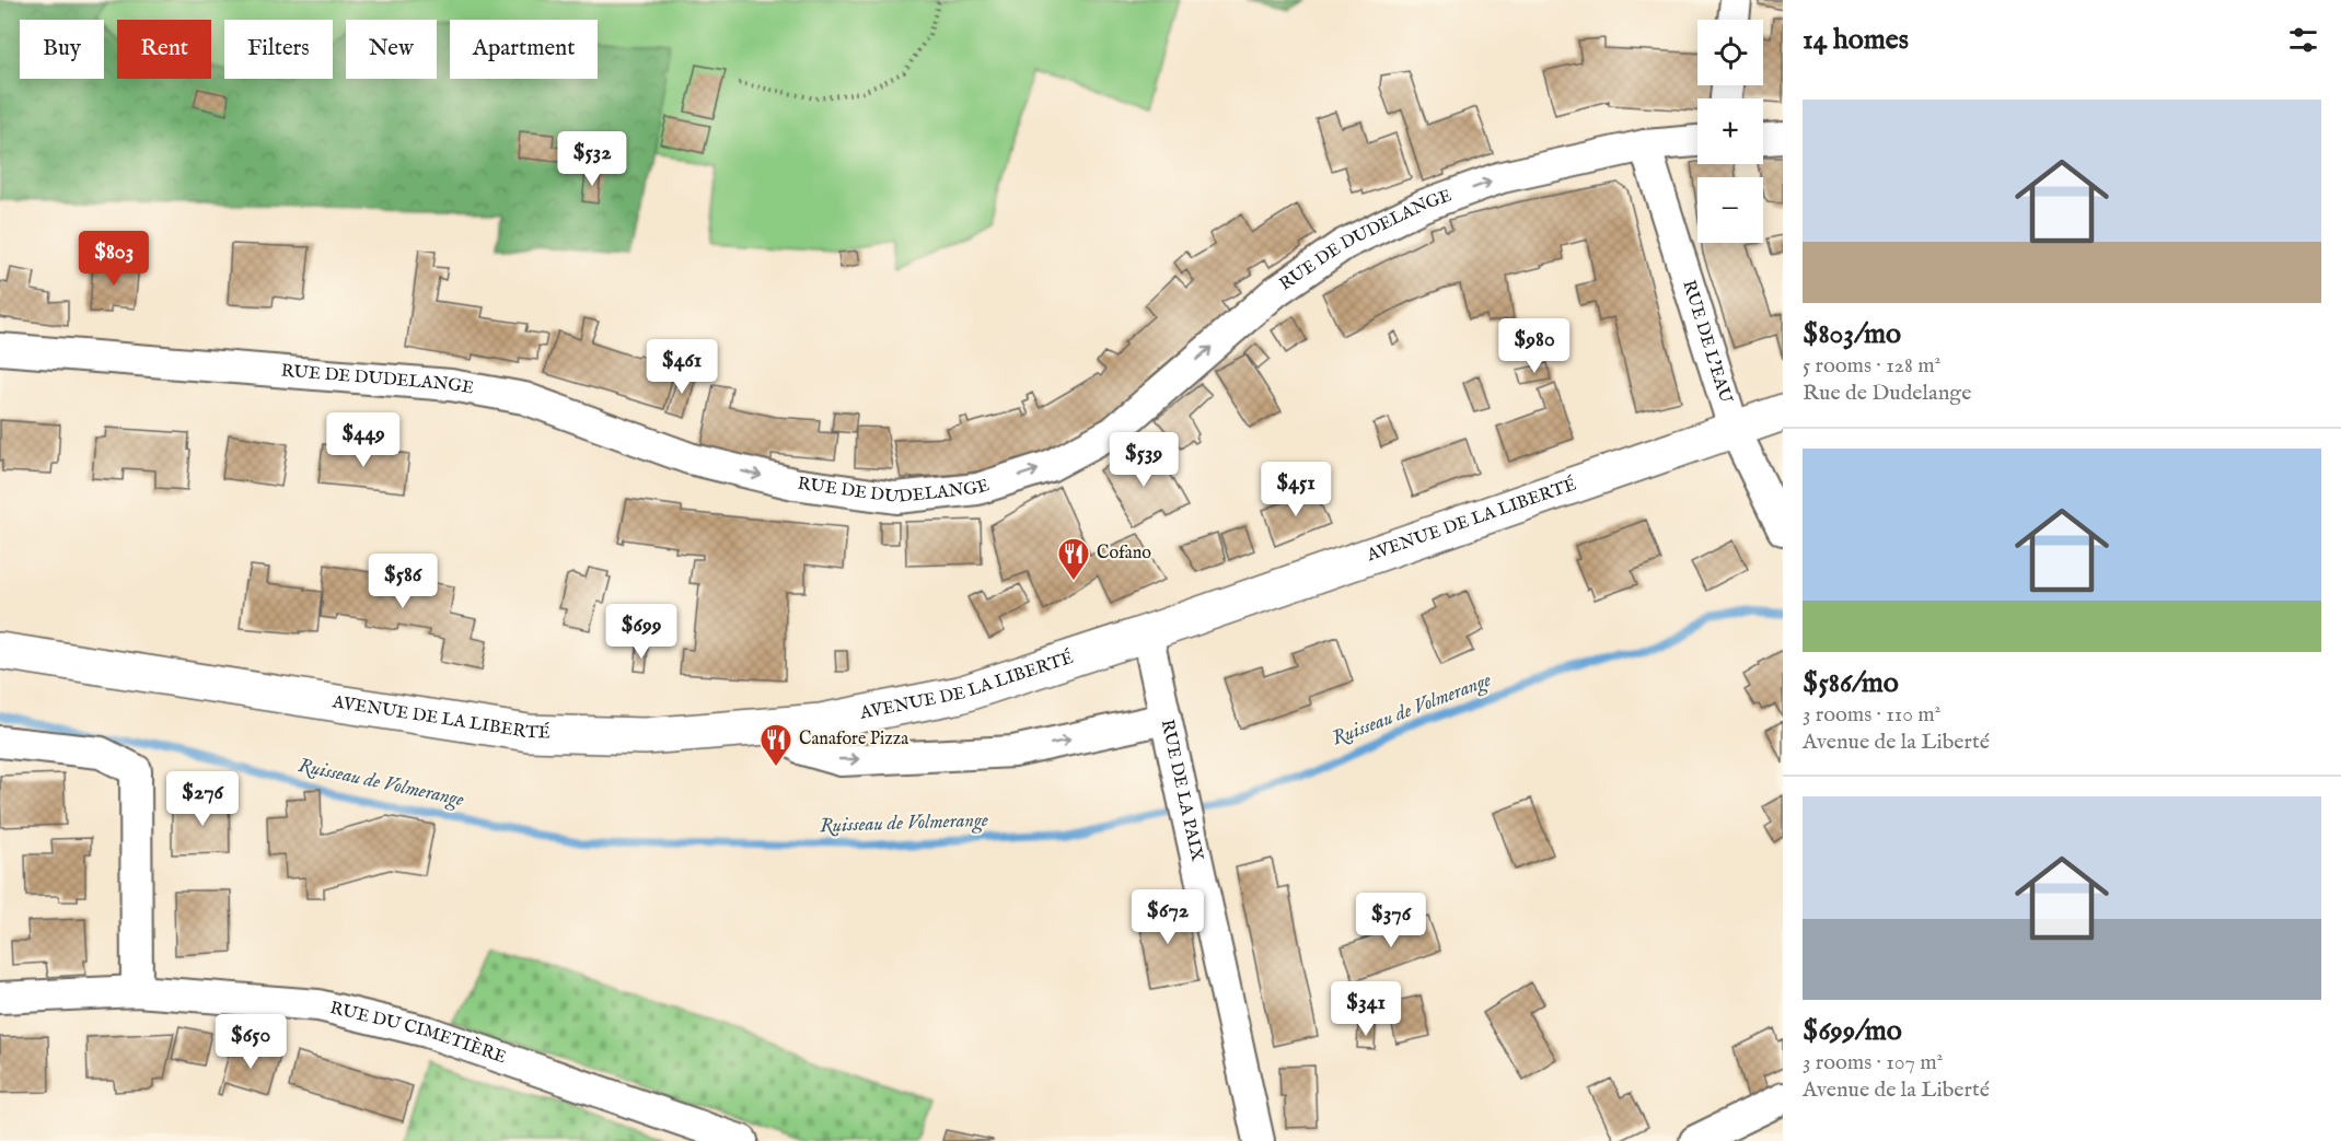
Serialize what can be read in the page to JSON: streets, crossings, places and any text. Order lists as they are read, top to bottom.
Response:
{
  "streets": {
    "main road": ["AVENUE DE LA LIBERTÉ"],
    "street": [
      "RUE DE DUDELANGE",
      "RUE DE L'EAU",
      "RUE DE LA PAIX",
      "RUE DU CIMETIÈRE"
    ]
  },
  "crossings": [
    ["RUE DE DUDELANGE", "RUE DE L'EAU"],
    ["RUE DE L'EAU", "AVENUE DE LA LIBERTÉ"],
    ["AVENUE DE LA LIBERTÉ", "RUE DE LA PAIX"]
  ],
  "one_way": ["RUE DE DUDELANGE"],
  "water": ["Ruisseau de Volmerange"],
  "places": {
    "restaurant": ["Cofano", "Canafore Pizza"]
  },
  "page": {
    "heading": "14 homes",
    "map_buttons": ["+", "−"],
    "chip": [
      "Buy",
      "Rent",
      "Filters",
      "New",
      "Apartment"
    ],
    "list": [
      {
        "name": "$803/mo",
        "note": "5 rooms · 128 m² · Rue de Dudelange"
      },
      {
        "name": "$586/mo",
        "note": "3 rooms · 110 m² · Avenue de la Liberté"
      },
      {
        "name": "$699/mo",
        "note": "3 rooms · 107 m² · Avenue de la Liberté"
      }
    ],
    "price": [
      "$532",
      "$803",
      "$980",
      "$461",
      "$449",
      "$539",
      "$451",
      "$586",
      "$699",
      "$276",
      "$672",
      "$376",
      "$341",
      "$650"
    ]
  }
}
